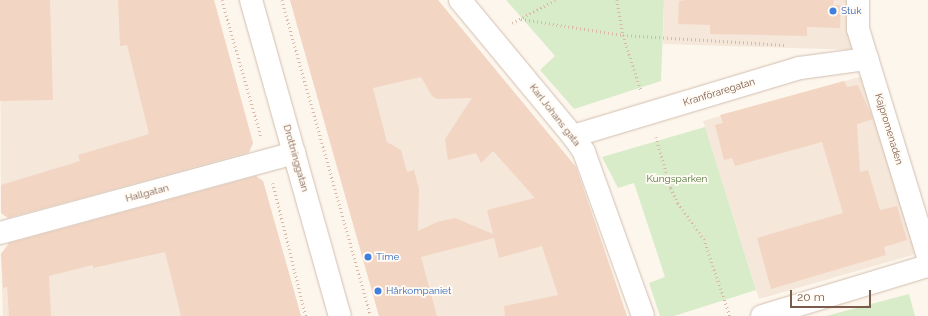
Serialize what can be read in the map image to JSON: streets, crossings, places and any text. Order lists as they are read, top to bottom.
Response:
{
  "streets": {
    "street": [
      "Kranföraregatan",
      "Karl Johans gata",
      "Kajpromenaden",
      "Drottninggatan",
      "Hallgatan"
    ]
  },
  "crossings": [
    ["Kranföraregatan", "Karl Johans gata"],
    ["Kranföraregatan", "Kajpromenaden"],
    ["Drottninggatan", "Hallgatan"]
  ],
  "parks": ["Kungsparken"],
  "places": ["Stuk", "Time", "Hårkompaniet"],
  "scale_bar": "20 m"
}
